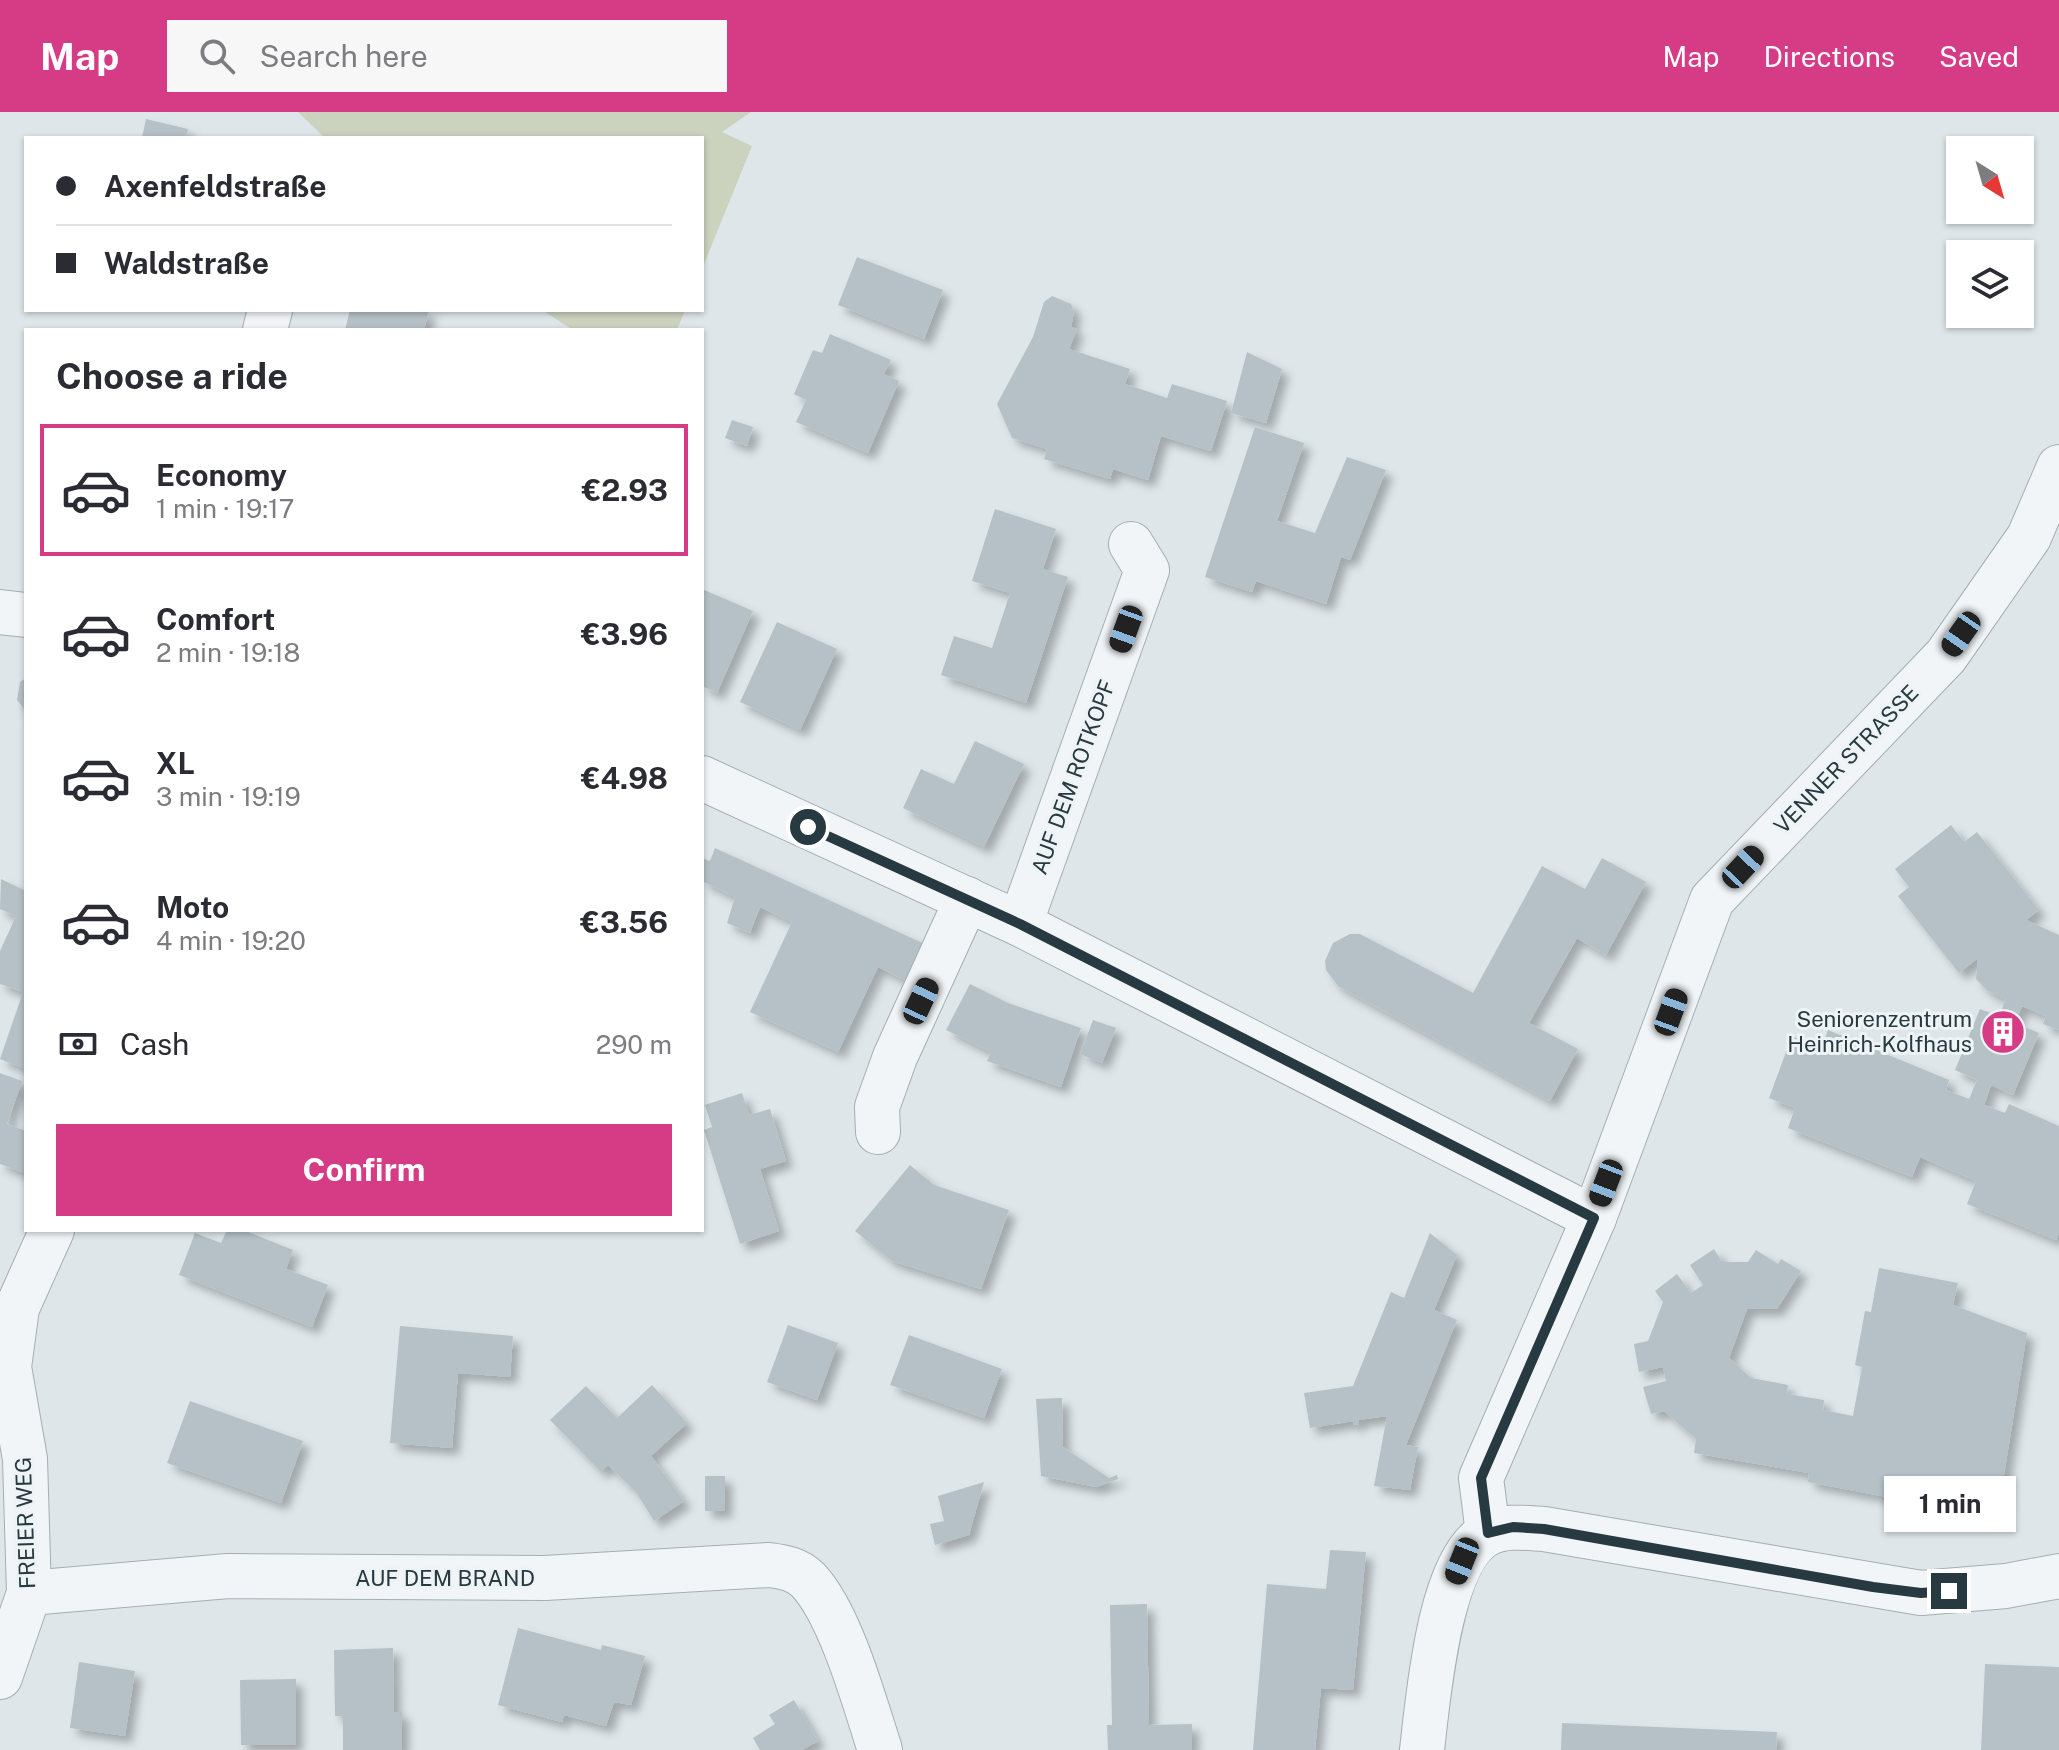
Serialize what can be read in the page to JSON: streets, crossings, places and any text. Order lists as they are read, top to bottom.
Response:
{
  "streets": {
    "street": [
      "VENNER STRASSE",
      "AUF DEM ROTKOPF",
      "FREIER WEG",
      "AUF DEM BRAND"
    ]
  },
  "crossings": [
    ["FREIER WEG", "AUF DEM BRAND"]
  ],
  "places": {
    "building": ["Seniorenzentrum Heinrich-Kolfhaus"]
  },
  "north": "bottom right",
  "page": {
    "header": "Map",
    "search": "Search here",
    "nav": ["Map", "Directions", "Saved"],
    "banner": ["Axenfeldstraße", "Waldstraße"],
    "heading": "Choose a ride",
    "list": [
      {
        "name": "Economy",
        "note": "1 min · 19:17",
        "value": "€2.93"
      },
      {
        "name": "Comfort",
        "note": "2 min · 19:18",
        "value": "€3.96"
      },
      {
        "name": "XL",
        "note": "3 min · 19:19",
        "value": "€4.98"
      },
      {
        "name": "Moto",
        "note": "4 min · 19:20",
        "value": "€3.56"
      }
    ],
    "pay": ["Cash", "290 m"],
    "buttons": "Confirm",
    "bubble": "1 min"
  }
}
